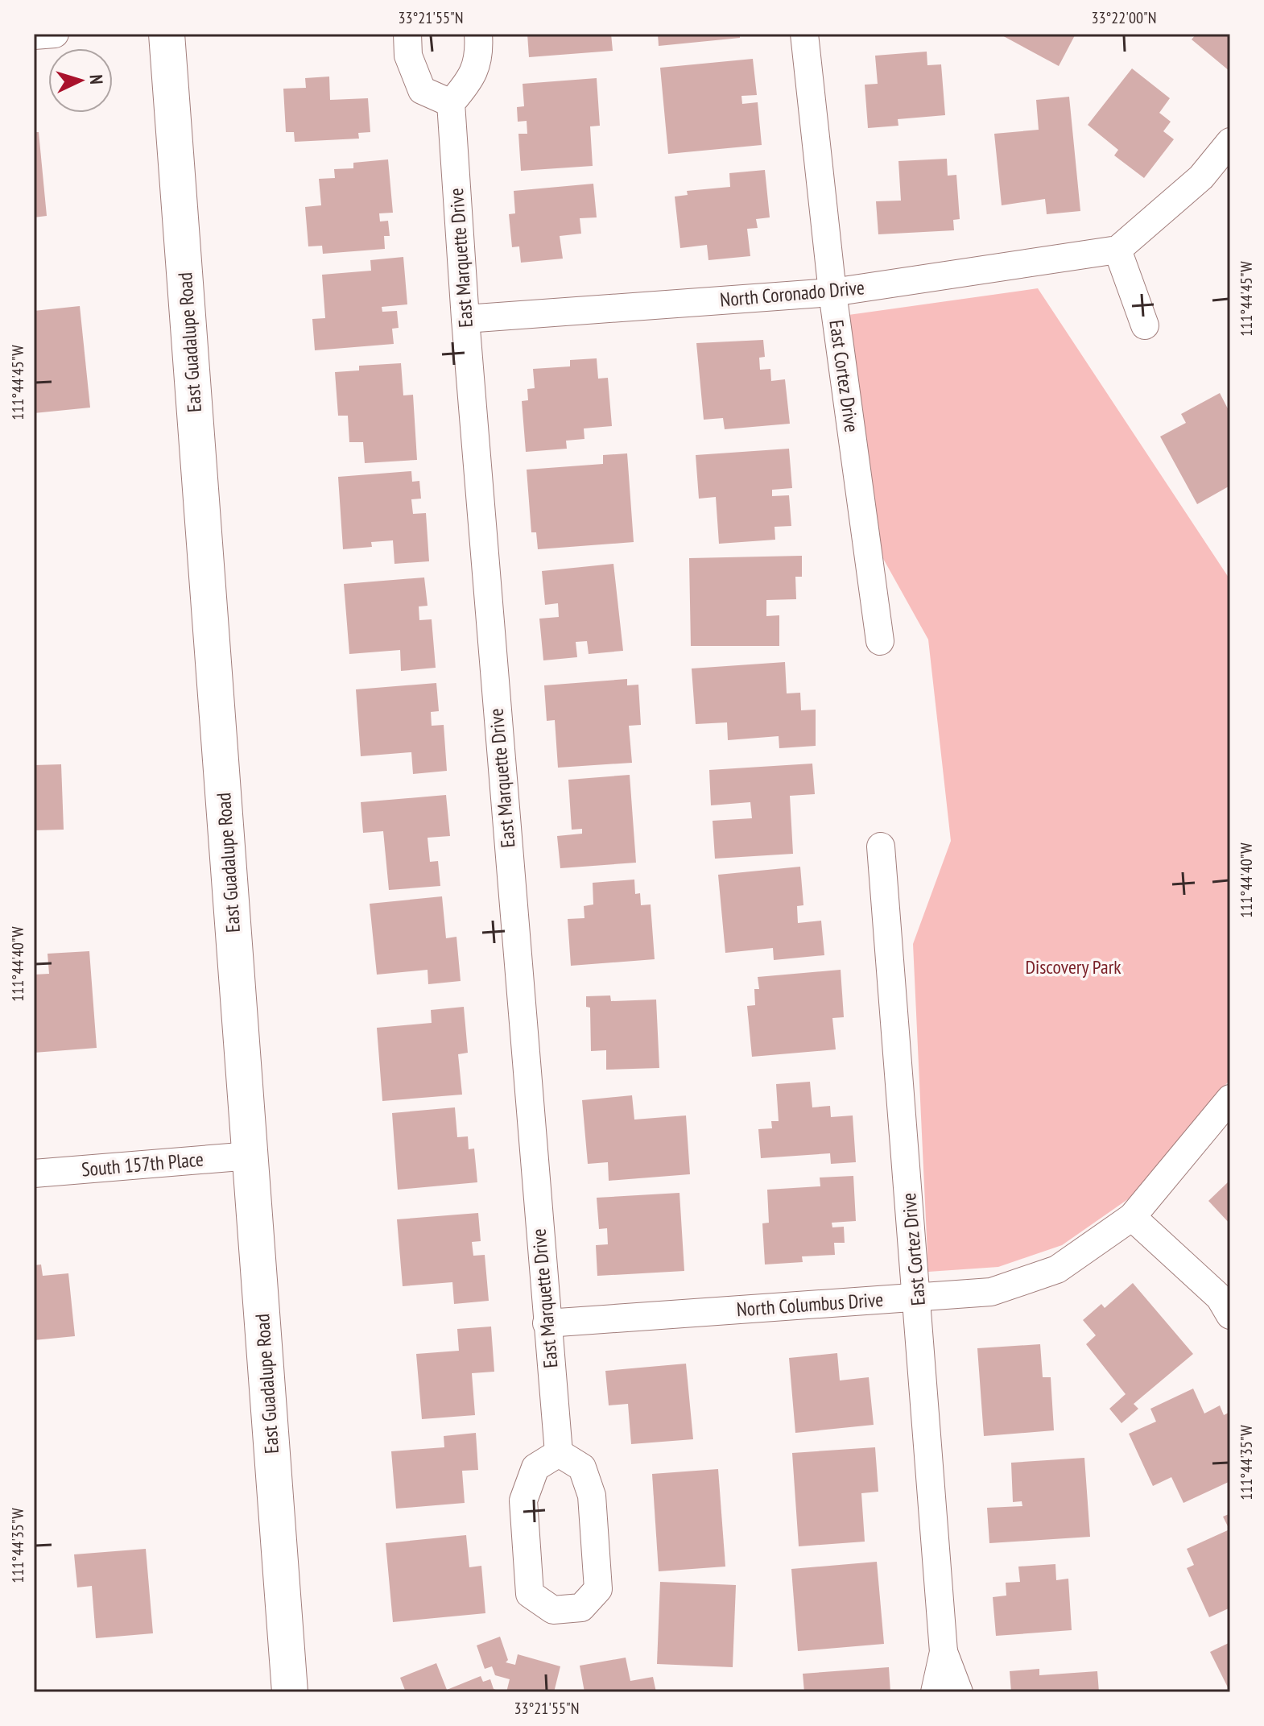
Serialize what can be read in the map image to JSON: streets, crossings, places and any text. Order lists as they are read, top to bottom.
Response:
{
  "streets": {
    "main road": ["East Guadalupe Road"],
    "street": [
      "East Marquette Drive",
      "North Coronado Drive",
      "East Cortez Drive",
      "South 157th Place",
      "North Columbus Drive"
    ]
  },
  "crossings": [
    ["East Marquette Drive", "North Coronado Drive"],
    ["East Marquette Drive", "North Columbus Drive"],
    ["North Coronado Drive", "East Cortez Drive"],
    ["East Guadalupe Road", "South 157th Place"],
    ["East Cortez Drive", "North Columbus Drive"]
  ],
  "parks": ["Discovery Park"],
  "north": "right",
  "coordinates": [
    "33°21'55\"N",
    "33°22'00\"N",
    "111°44'45\"W",
    "111°44'40\"W",
    "111°44'35\"W"
  ]
}
